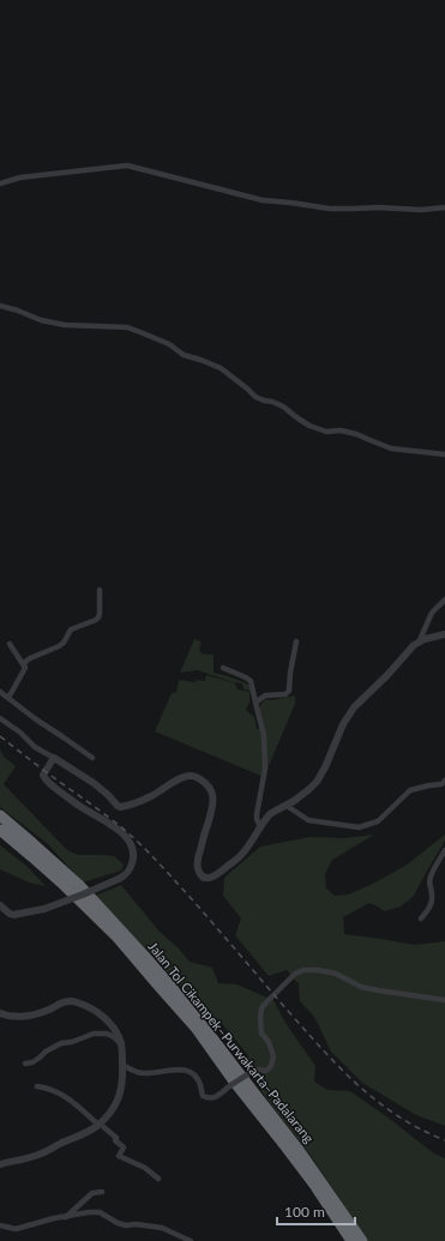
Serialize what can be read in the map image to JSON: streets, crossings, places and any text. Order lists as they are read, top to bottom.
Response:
{
  "streets": {
    "highway": ["Jalan Tol Cikampek–Purwakarta–Padalarang"]
  },
  "scale_bar": "100 m"
}
